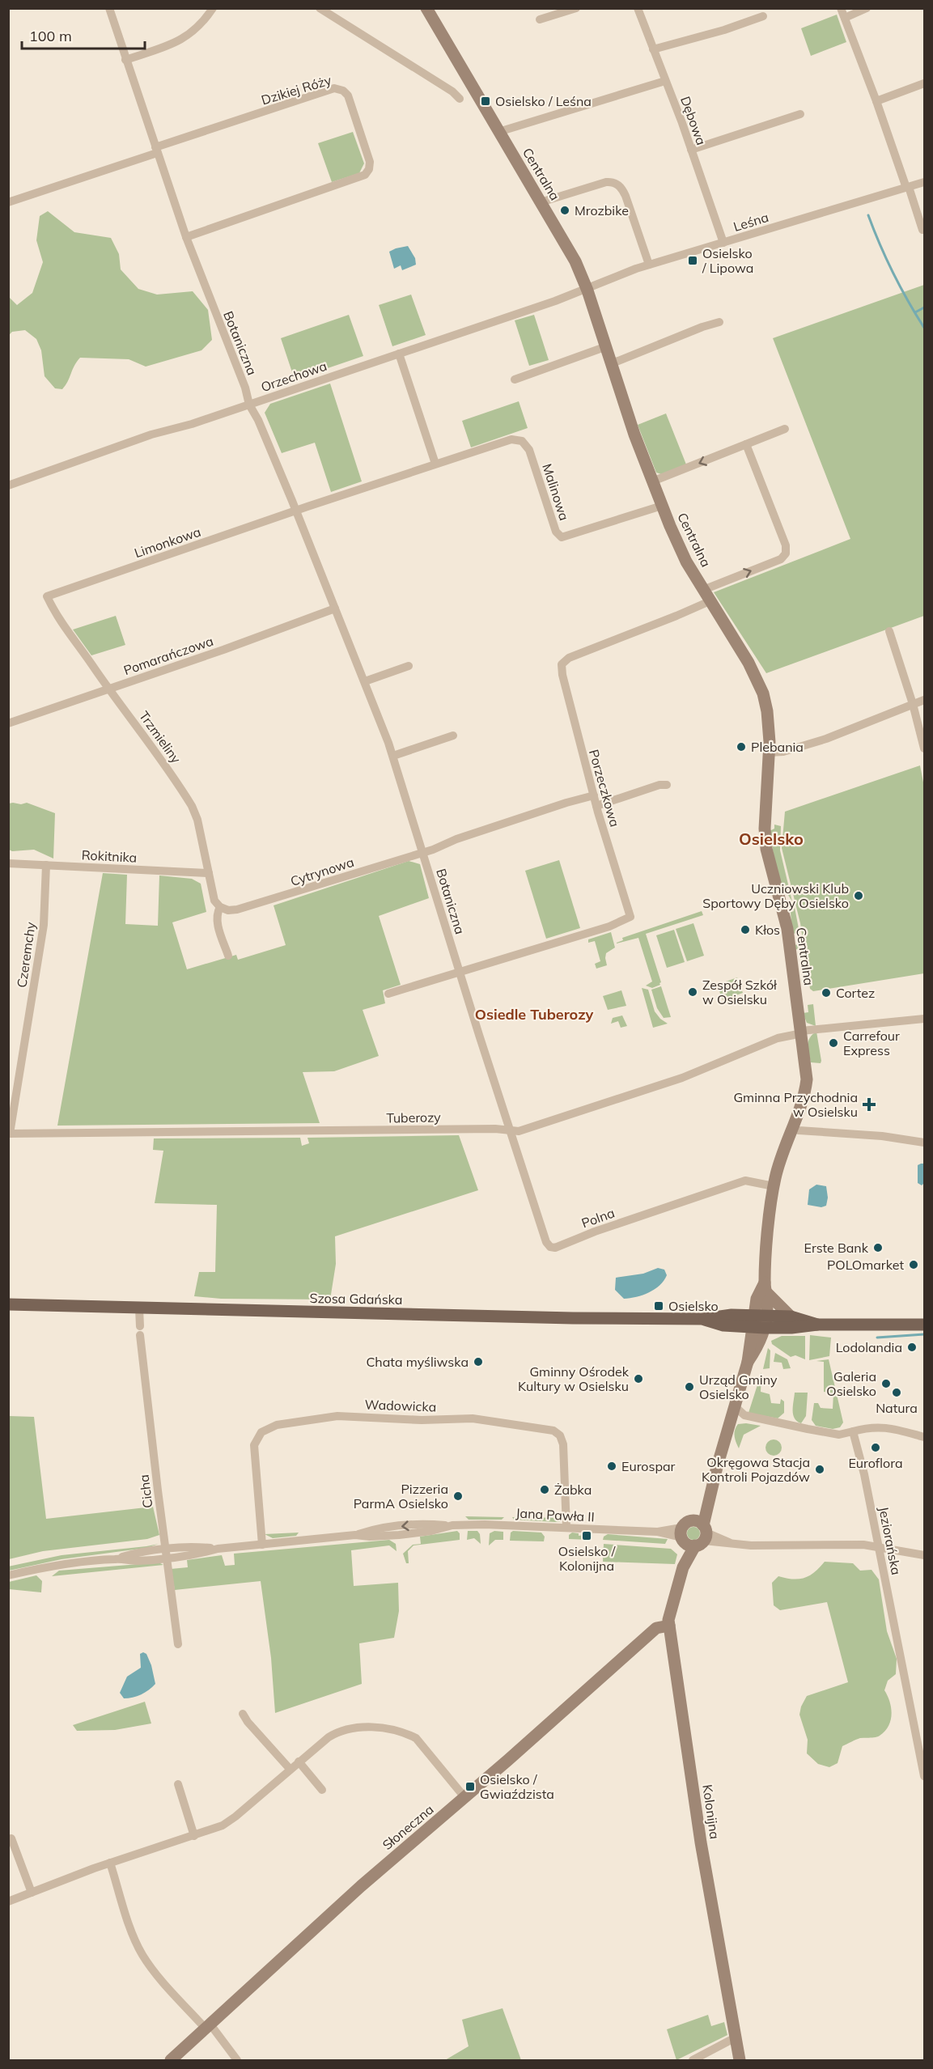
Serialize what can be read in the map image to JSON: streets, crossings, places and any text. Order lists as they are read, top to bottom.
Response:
{
  "streets": {
    "main road": ["Szosa Gdańska"],
    "street": [
      "Dzikiej Róży",
      "Dębowa",
      "Centralna",
      "Leśna",
      "Botaniczna",
      "Orzechowa",
      "Malinowa",
      "Limonkowa",
      "Pomarańczowa",
      "Trzmieliny",
      "Porzeczkowa",
      "Rokitnika",
      "Cytrynowa",
      "Czeremchy",
      "Tuberozy",
      "Polna",
      "Wadowicka",
      "Cicha",
      "Jana Pawła II",
      "Jeziorańska",
      "Kolonijna",
      "Słoneczna"
    ]
  },
  "crossings": [
    ["Dzikiej Róży", "Botaniczna"],
    ["Dębowa", "Leśna"],
    ["Centralna", "Leśna"],
    ["Centralna", "Orzechowa"],
    ["Centralna", "Malinowa"],
    ["Centralna", "Porzeczkowa"],
    ["Centralna", "Tuberozy"],
    ["Centralna", "Polna"],
    ["Centralna", "Szosa Gdańska"],
    ["Leśna", "Orzechowa"],
    ["Botaniczna", "Orzechowa"],
    ["Botaniczna", "Malinowa"],
    ["Botaniczna", "Limonkowa"],
    ["Botaniczna", "Pomarańczowa"],
    ["Botaniczna", "Porzeczkowa"],
    ["Botaniczna", "Cytrynowa"],
    ["Botaniczna", "Tuberozy"],
    ["Botaniczna", "Polna"],
    ["Malinowa", "Limonkowa"],
    ["Limonkowa", "Trzmieliny"],
    ["Pomarańczowa", "Trzmieliny"],
    ["Trzmieliny", "Rokitnika"],
    ["Trzmieliny", "Cytrynowa"],
    ["Porzeczkowa", "Cytrynowa"],
    ["Rokitnika", "Czeremchy"],
    ["Czeremchy", "Tuberozy"],
    ["Tuberozy", "Polna"],
    ["Wadowicka", "Jana Pawła II"],
    ["Cicha", "Jana Pawła II"],
    ["Jana Pawła II", "Jeziorańska"],
    ["Jana Pawła II", "Kolonijna"],
    ["Kolonijna", "Słoneczna"]
  ],
  "districts": ["Osielsko", "Osiedle Tuberozy"],
  "places": {
    "transit": [
      "Osielsko / Leśna",
      "Osielsko / Lipowa",
      "Osielsko",
      "Osielsko / Kolonijna",
      "Osielsko / Gwiaździsta"
    ],
    "other": [
      "Mrozbike",
      "Plebania",
      "Uczniowski Klub Sportowy Dęby Osielsko",
      "Kłos",
      "Zespół Szkół w Osielsku",
      "Cortez",
      "Carrefour Express",
      "Erste Bank",
      "POLOmarket",
      "Lodolandia",
      "Chata myśliwska",
      "Gminny Ośrodek Kultury w Osielsku",
      "Galeria Osielsko",
      "Urząd Gminy Osielsko",
      "Natura",
      "Euroflora",
      "Eurospar",
      "Okręgowa Stacja Kontroli Pojazdów",
      "Żabka",
      "Pizzeria ParmA Osielsko"
    ],
    "health": ["Gminna Przychodnia w Osielsku"]
  },
  "scale_bar": "100 m"
}
